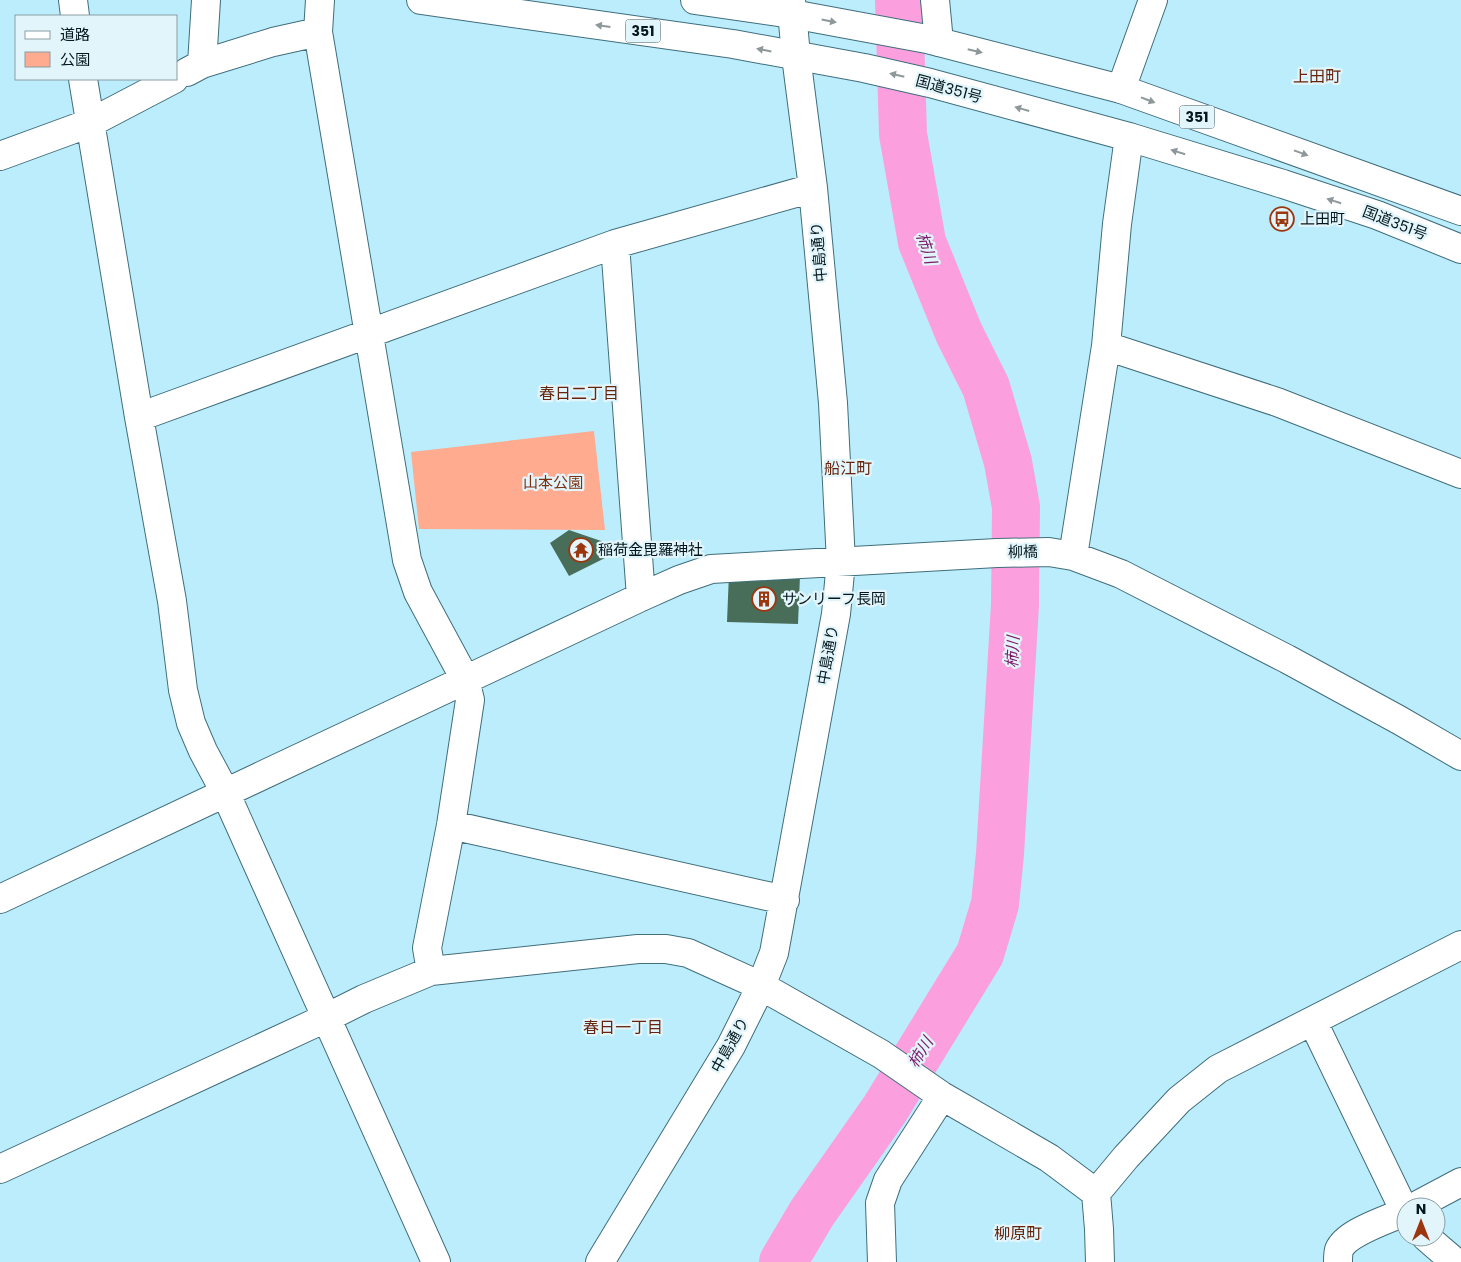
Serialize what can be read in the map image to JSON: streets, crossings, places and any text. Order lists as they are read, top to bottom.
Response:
{
  "streets": {
    "main road": [
      "351",
      "国道351号",
      "中島通り",
      "柳橋"
    ]
  },
  "crossings": [
    ["351", "中島通り"],
    ["国道351号", "中島通り"],
    ["中島通り", "柳橋"]
  ],
  "districts": [
    "上田町",
    "春日二丁目",
    "船江町",
    "春日一丁目",
    "柳原町"
  ],
  "water": ["柿川"],
  "parks": ["山本公園"],
  "places": {
    "bus stop": ["上田町"],
    "temple": ["稲荷金毘羅神社"],
    "building": ["サンリーフ長岡"]
  },
  "legend": ["道路", "公園"],
  "north": "top"
}
